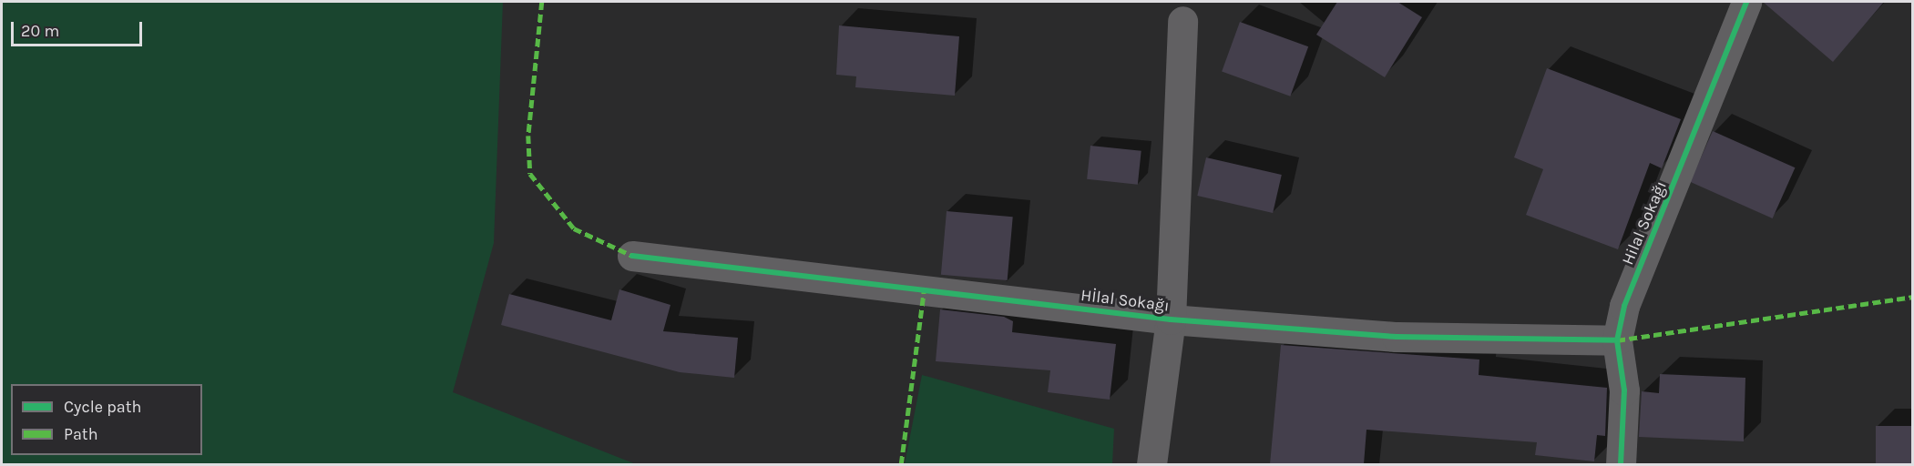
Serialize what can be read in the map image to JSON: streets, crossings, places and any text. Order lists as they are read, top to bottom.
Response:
{
  "streets": {
    "street": ["Hilal Sokağı", "Hİlal Sokağı"]
  },
  "crossings": [
    ["Hilal Sokağı", "Hİlal Sokağı"]
  ],
  "legend": ["Cycle path", "Path"],
  "scale_bar": "20 m"
}
